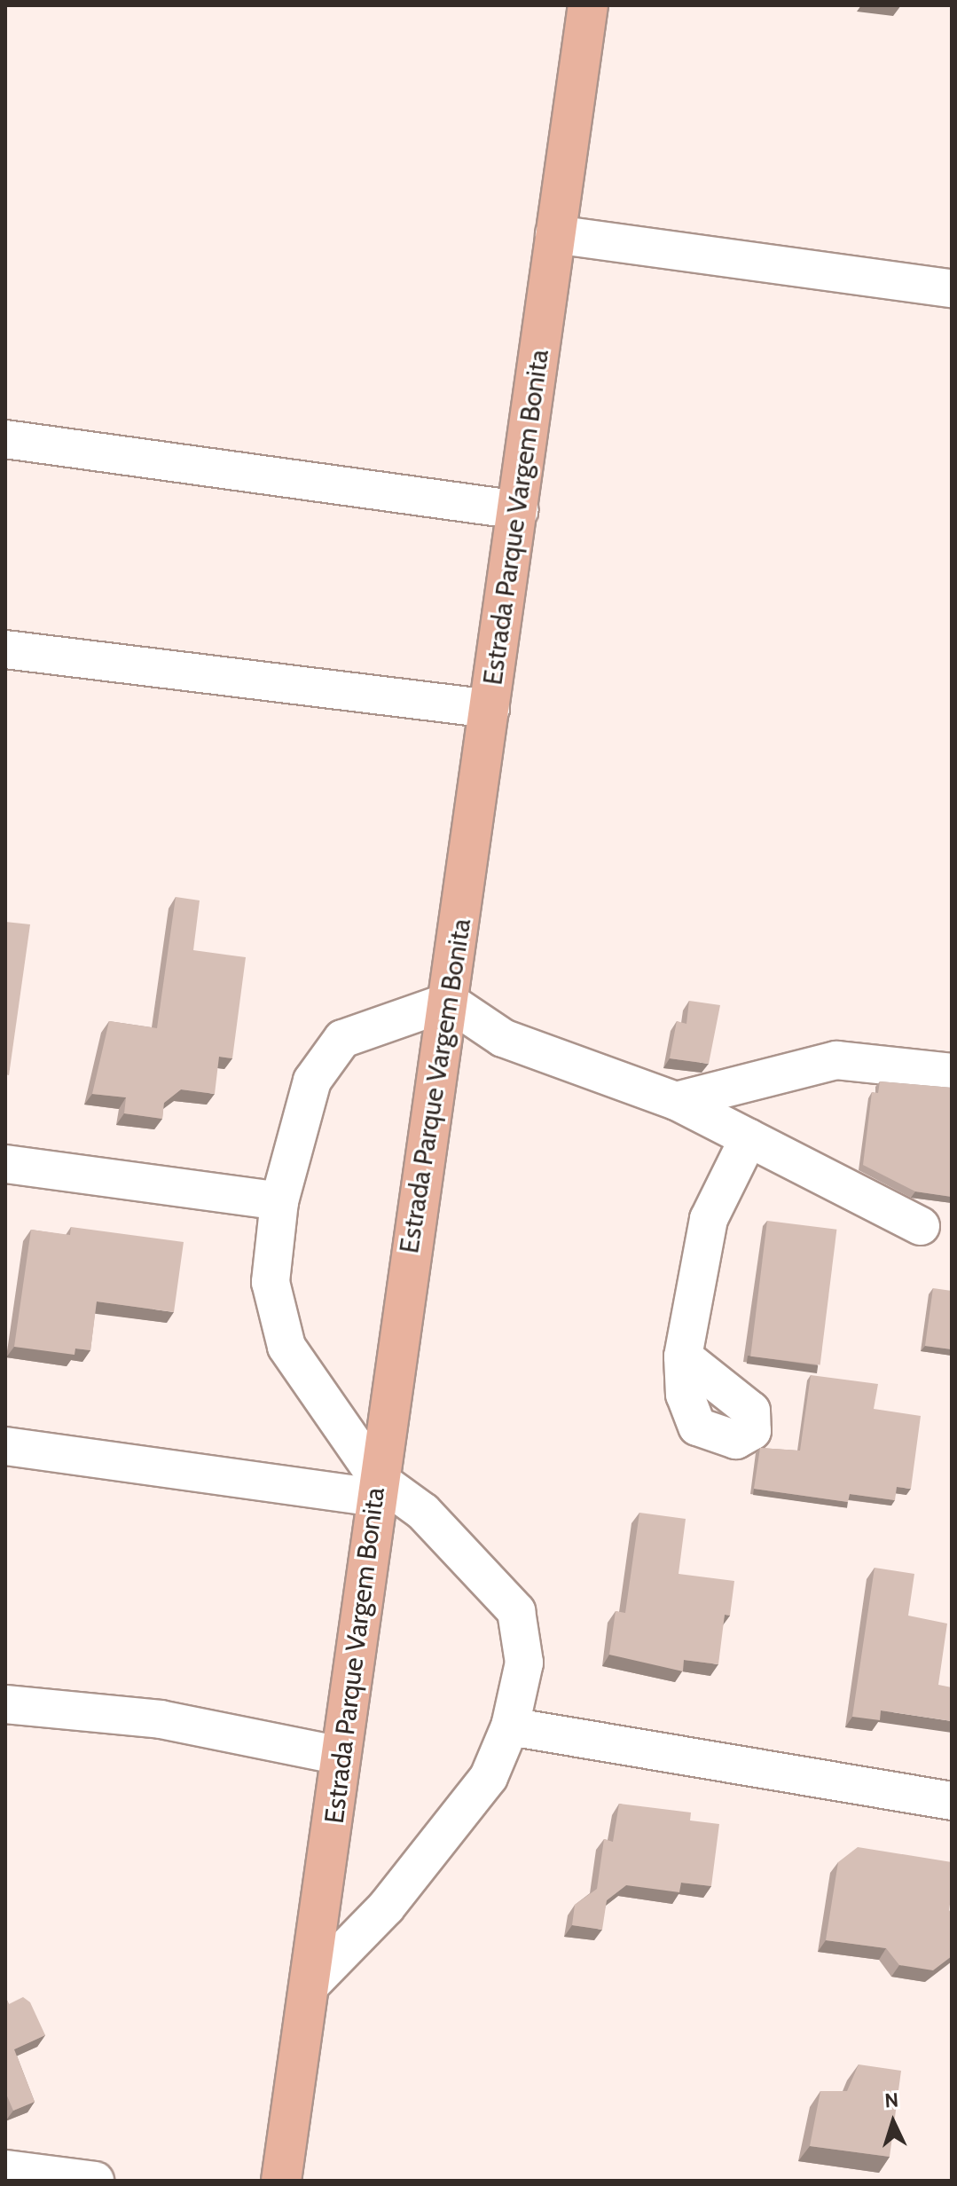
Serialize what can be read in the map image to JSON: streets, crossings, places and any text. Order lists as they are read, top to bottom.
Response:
{
  "streets": {
    "main road": ["Estrada Parque Vargem Bonita"]
  },
  "north": "top"
}
